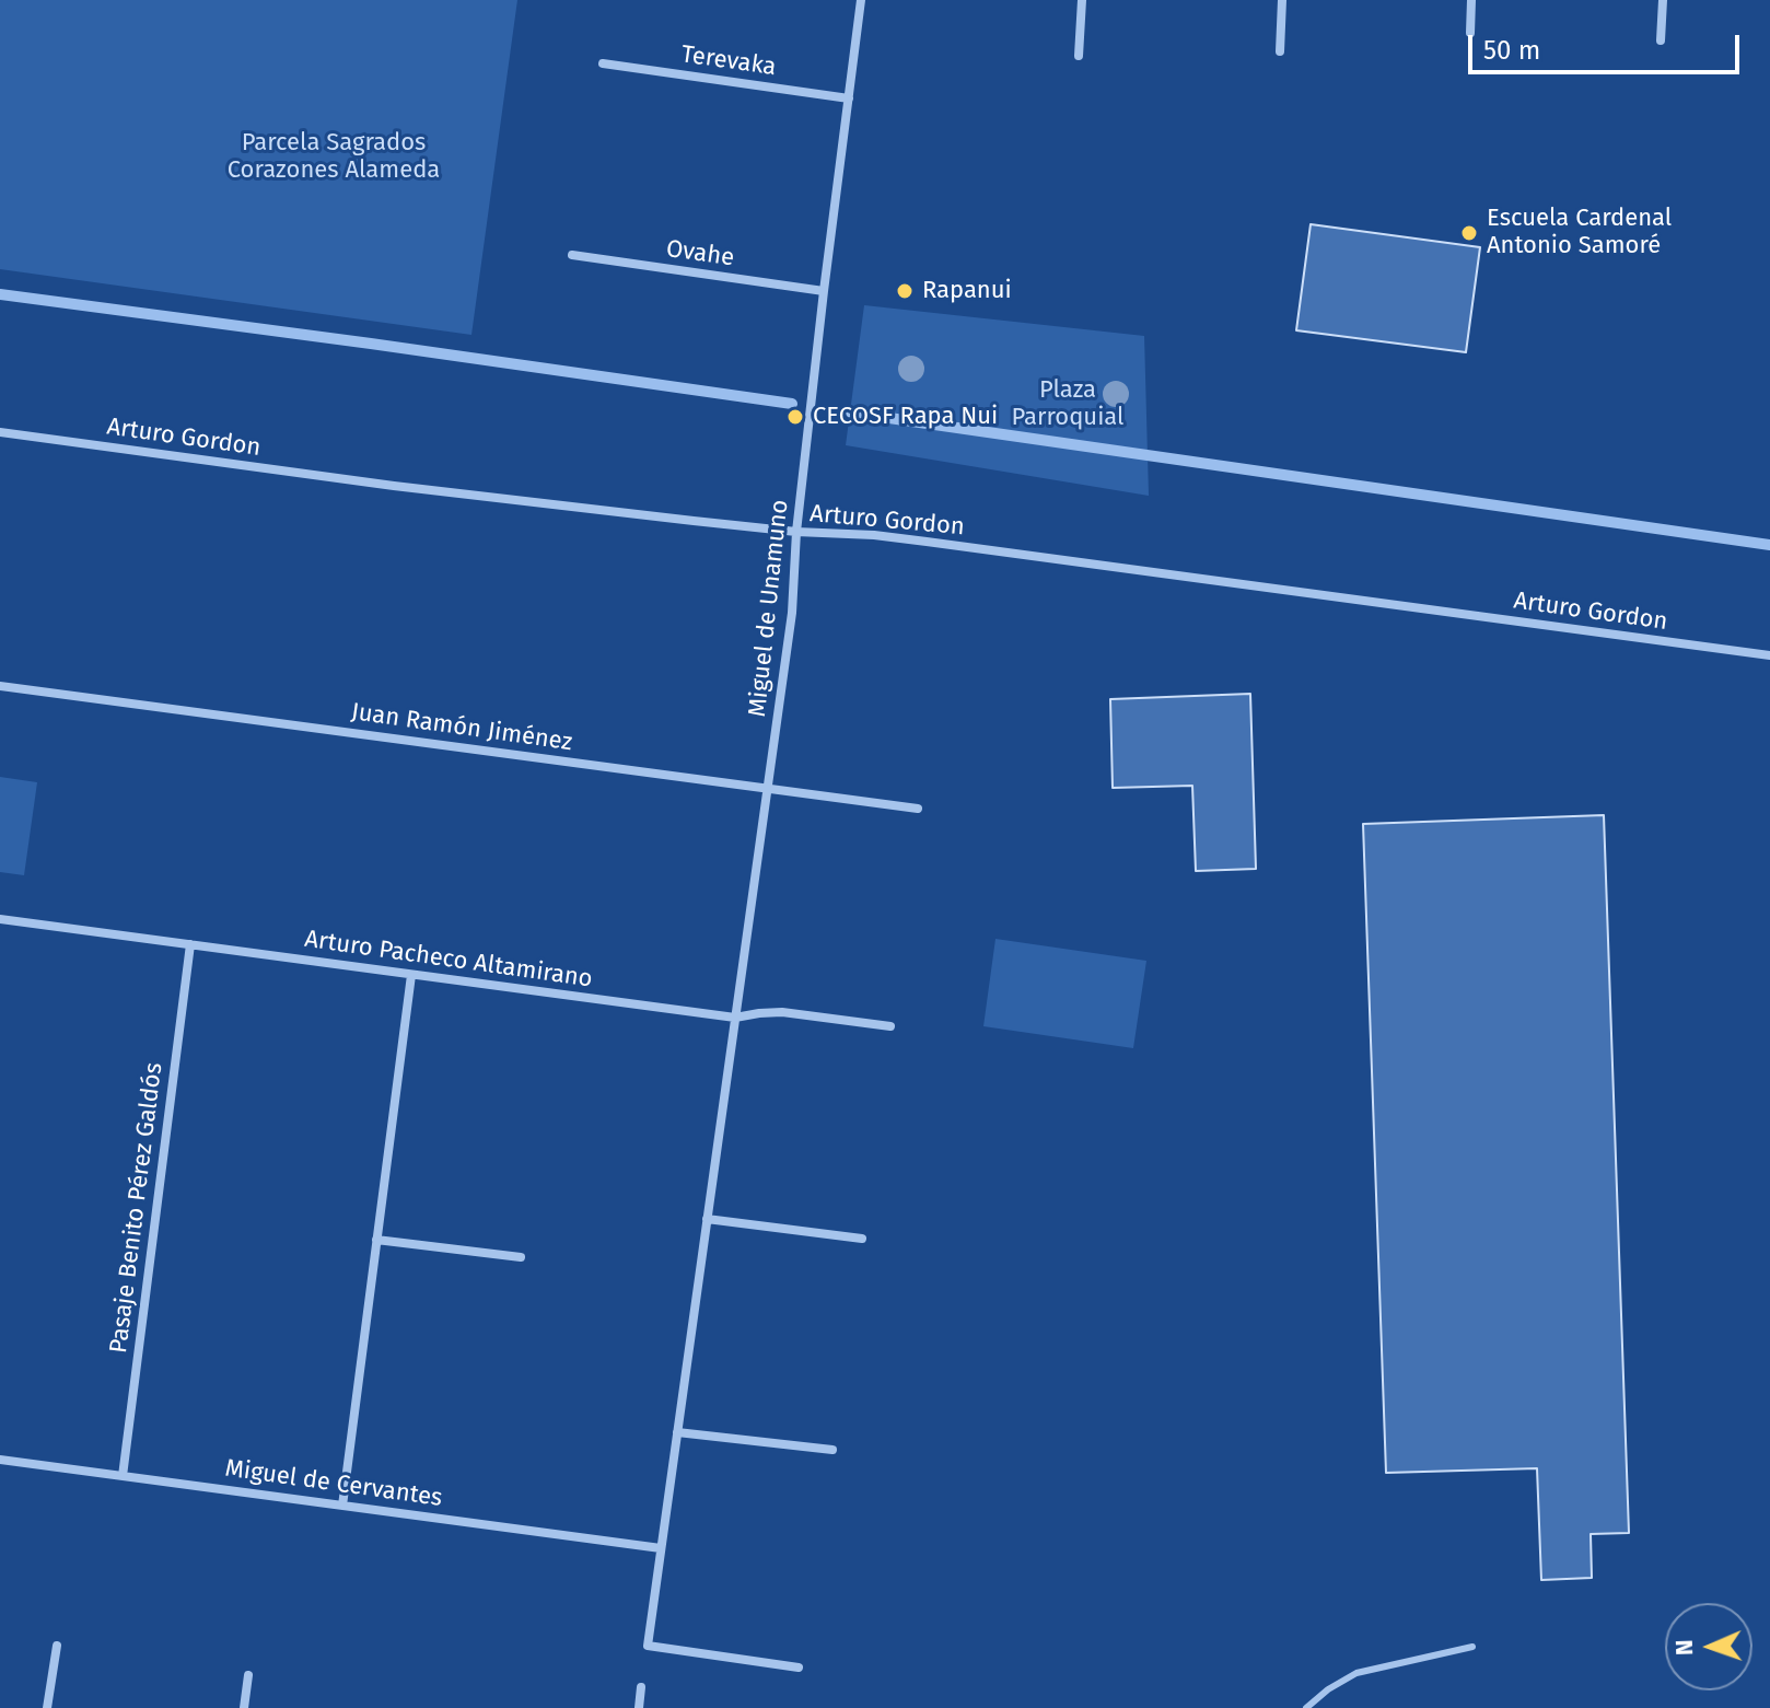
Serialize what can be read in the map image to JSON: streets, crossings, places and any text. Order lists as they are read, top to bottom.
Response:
{
  "streets": {
    "street": [
      "Terevaka",
      "Ovahe",
      "Arturo Gordon",
      "Miguel de Unamuno",
      "Juan Ramón Jiménez",
      "Arturo Pacheco Altamirano",
      "Pasaje Benito Pérez Galdós",
      "Miguel de Cervantes"
    ]
  },
  "crossings": [
    ["Terevaka", "Miguel de Unamuno"],
    ["Ovahe", "Miguel de Unamuno"],
    ["Arturo Gordon", "Miguel de Unamuno"],
    ["Miguel de Unamuno", "Juan Ramón Jiménez"],
    ["Miguel de Unamuno", "Arturo Pacheco Altamirano"],
    ["Miguel de Unamuno", "Miguel de Cervantes"],
    ["Arturo Pacheco Altamirano", "Pasaje Benito Pérez Galdós"],
    ["Pasaje Benito Pérez Galdós", "Miguel de Cervantes"]
  ],
  "parks": ["Parcela Sagrados Corazones Alameda", "Plaza Parroquial"],
  "places": ["Escuela Cardenal Antonio Samoré", "Rapanui", "CECOSF Rapa Nui"],
  "scale_bar": "50 m",
  "north": "left"
}
